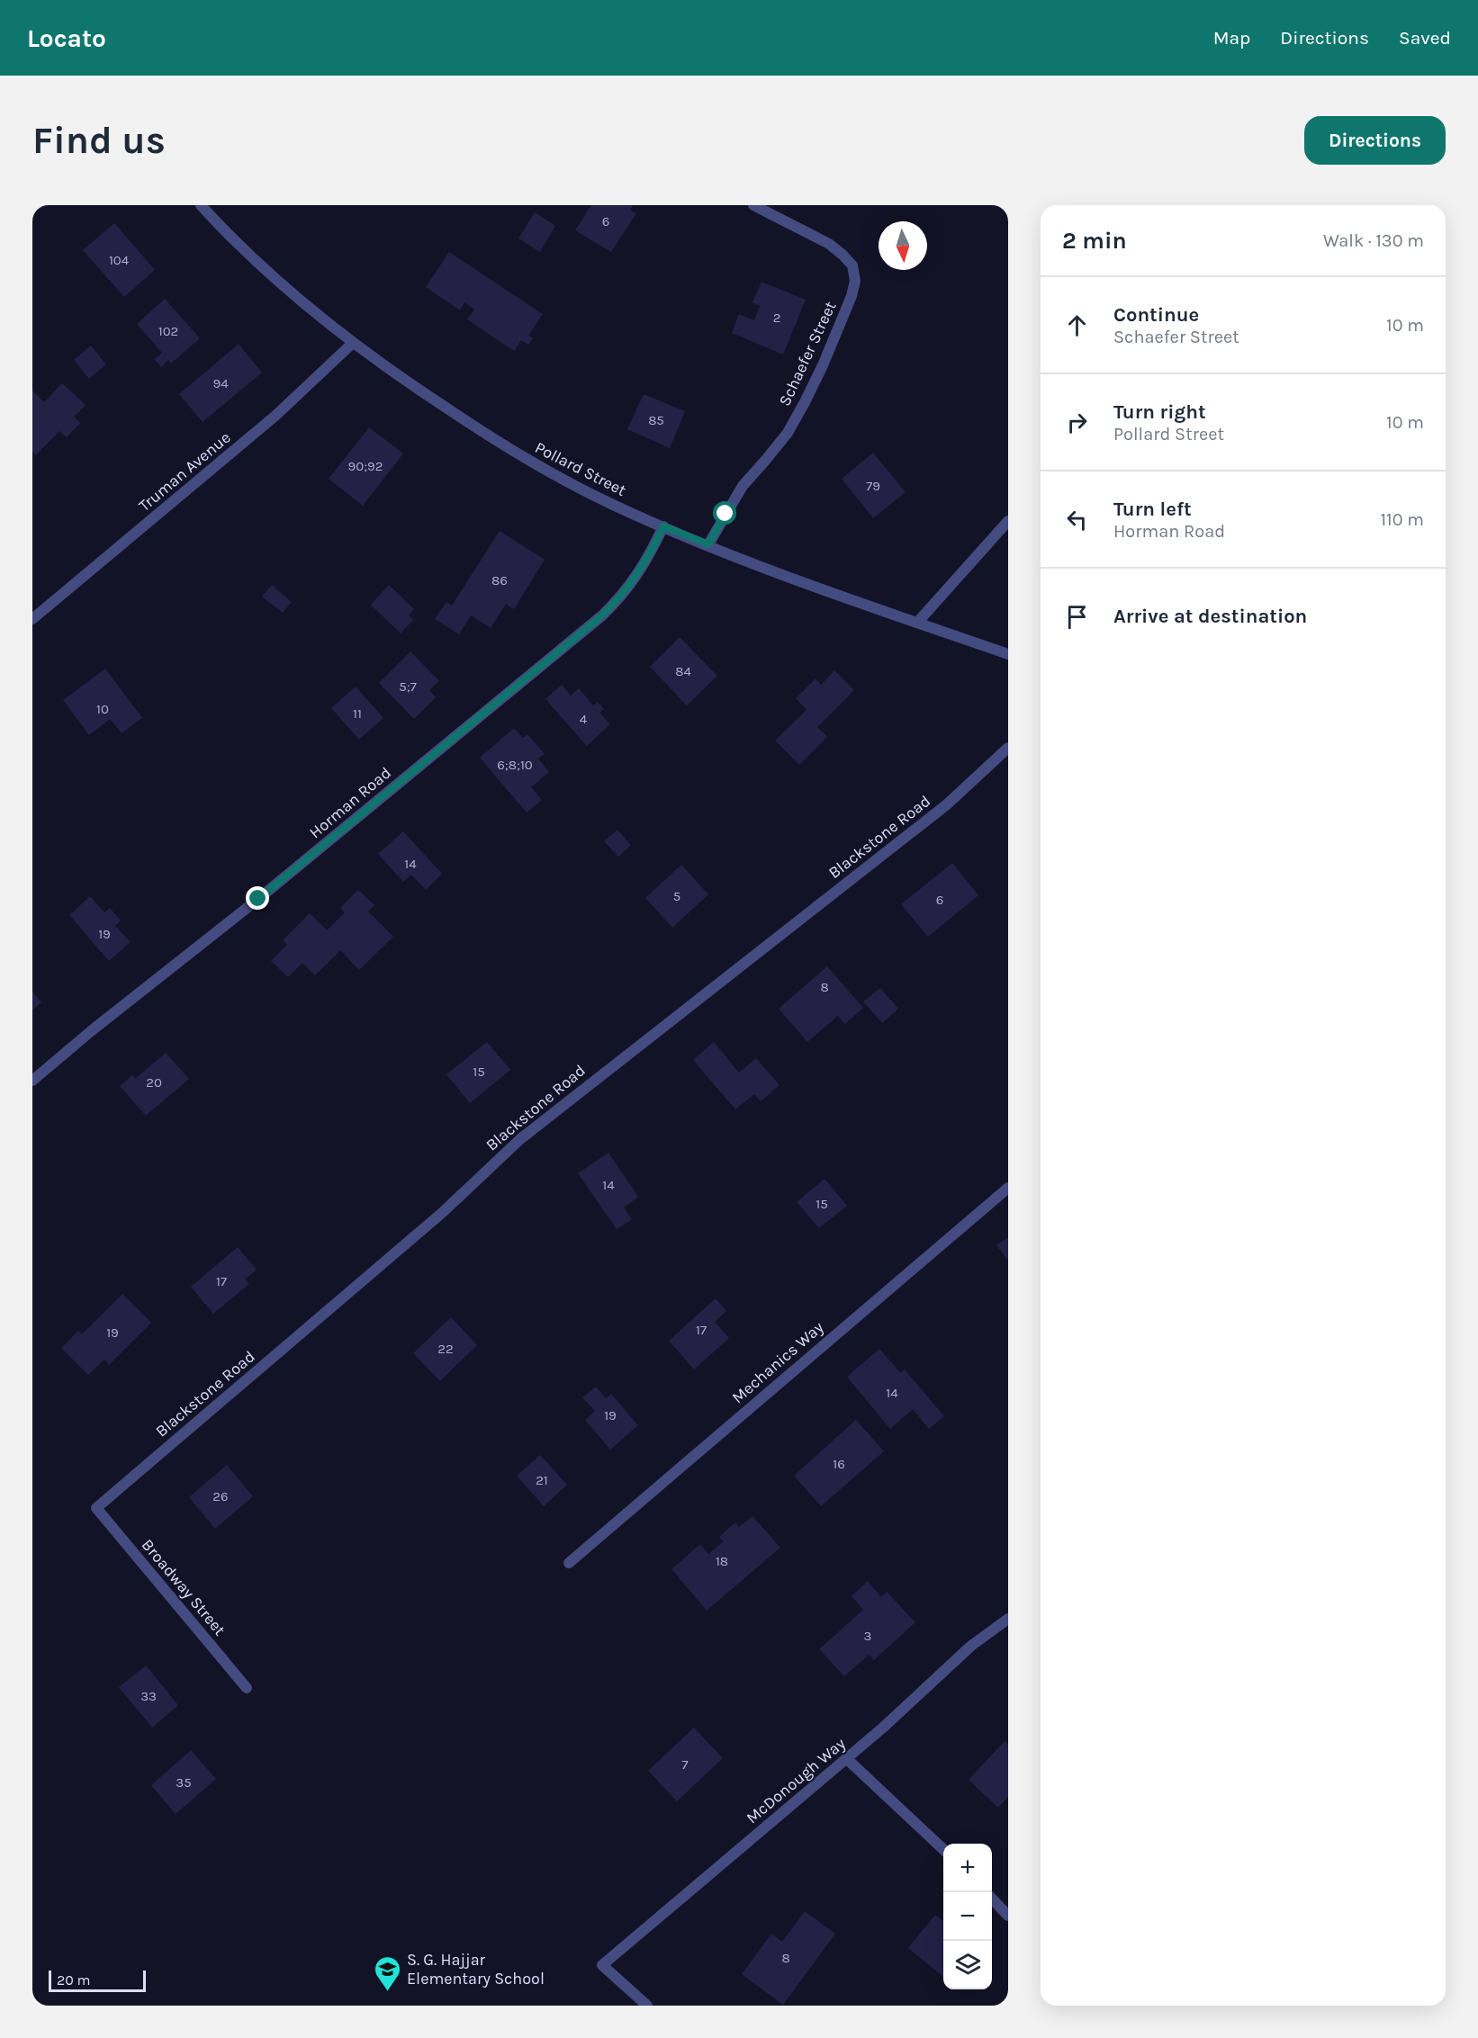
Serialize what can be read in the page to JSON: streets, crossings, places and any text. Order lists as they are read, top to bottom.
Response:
{
  "streets": {
    "street": [
      "Schaefer Street",
      "Pollard Street",
      "Truman Avenue",
      "Horman Road",
      "Blackstone Road",
      "Mechanics Way",
      "Broadway Street",
      "McDonough Way"
    ]
  },
  "crossings": [
    ["Schaefer Street", "Pollard Street"],
    ["Pollard Street", "Truman Avenue"],
    ["Pollard Street", "Horman Road"],
    ["Blackstone Road", "Broadway Street"]
  ],
  "places": {
    "school or university": ["S. G. Hajjar Elementary School"]
  },
  "house_numbers": [
    "6",
    "104",
    "2",
    "102",
    "94",
    "85",
    "90;92",
    "79",
    "86",
    "84",
    "5;7",
    "10",
    "11",
    "4",
    "6;8;10",
    "14",
    "5",
    "6",
    "19",
    "8",
    "15",
    "20",
    "14",
    "15",
    "17",
    "17",
    "19",
    "22",
    "14",
    "19",
    "16",
    "21",
    "26",
    "18",
    "3",
    "33",
    "7",
    "35",
    "8"
  ],
  "scale_bar": "20 m",
  "north": "bottom",
  "page": {
    "header": "Locato",
    "nav": ["Map", "Directions", "Saved"],
    "buttons": "Directions",
    "title": "Find us",
    "heading": ["2 min", "Walk · 130 m"],
    "list": [
      ["Continue", "Schaefer Street", "10 m"],
      ["Turn right", "Pollard Street", "10 m"],
      ["Turn left", "Horman Road", "110 m"],
      "Arrive at destination"
    ],
    "map_buttons": ["+", "−"],
    "scale": "20 m"
  }
}
